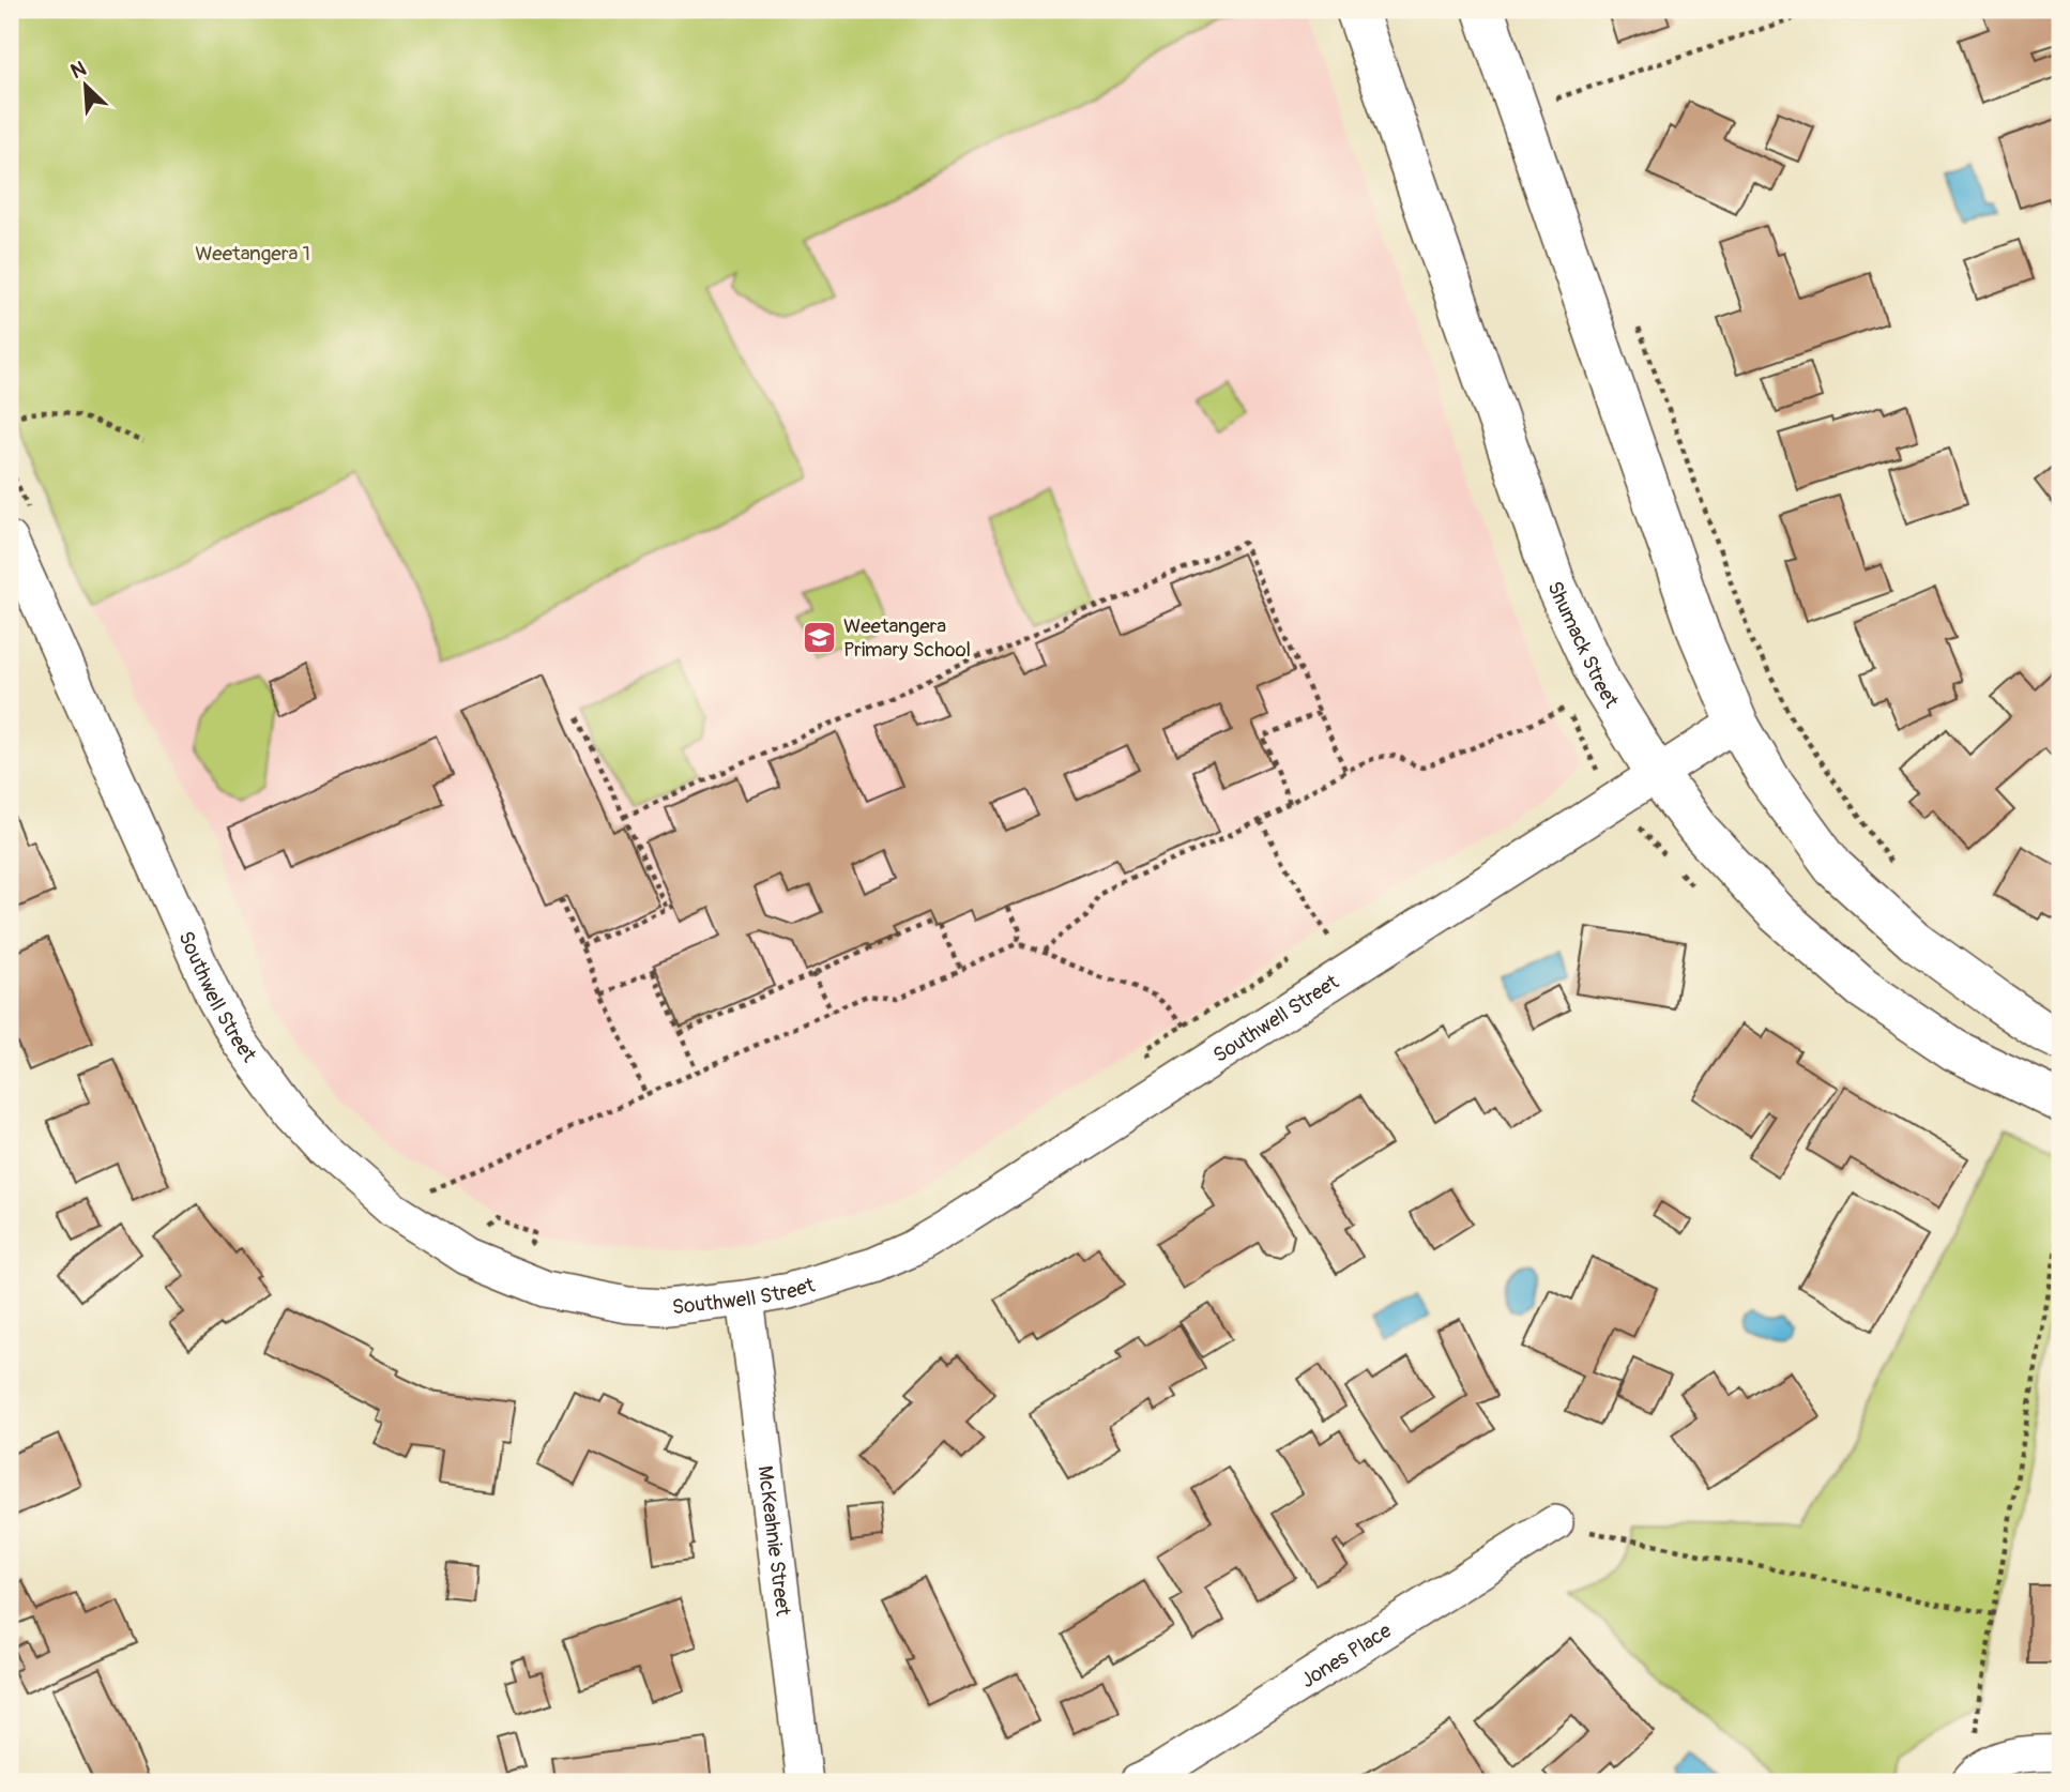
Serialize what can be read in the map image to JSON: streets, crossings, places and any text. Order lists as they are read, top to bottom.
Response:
{
  "streets": {
    "street": [
      "Shumack Street",
      "Southwell Street",
      "McKeahnie Street",
      "Jones Place"
    ]
  },
  "crossings": [
    ["Shumack Street", "Southwell Street"],
    ["Southwell Street", "McKeahnie Street"]
  ],
  "parks": ["Weetangera 1"],
  "places": {
    "school or university": ["Weetangera Primary School"]
  },
  "north": "top left"
}
